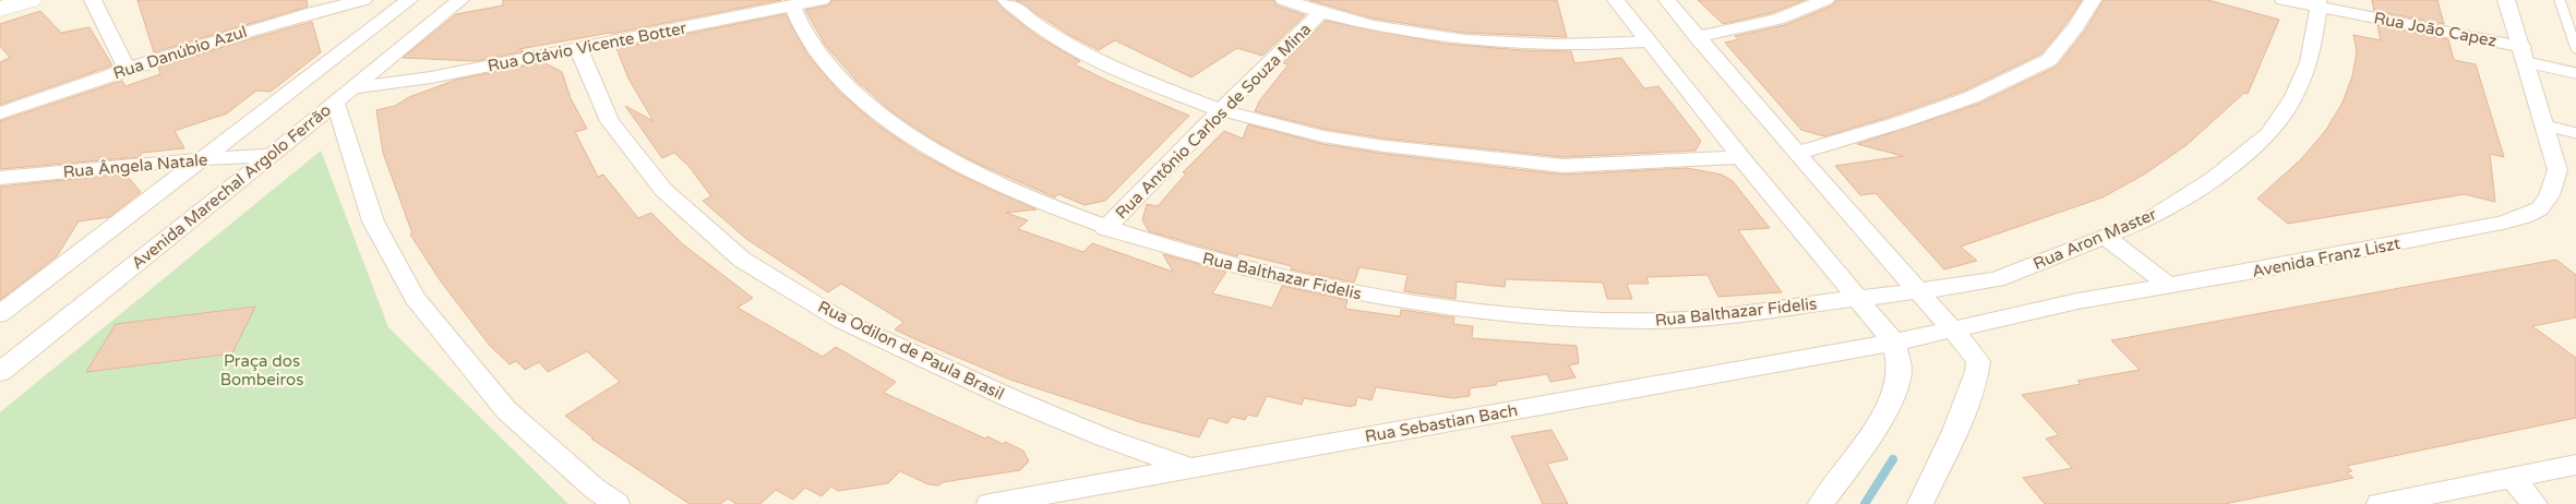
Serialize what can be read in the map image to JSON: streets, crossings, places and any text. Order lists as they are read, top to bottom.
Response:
{
  "streets": {
    "street": [
      "Rua João Capez",
      "Rua Otávio Vicente Botter",
      "Rua Danúbio Azul",
      "Rua Antônio Carlos de Souza Mina",
      "Rua Ângela Natale",
      "Avenida Marechal Argolo Ferrão",
      "Rua Aron Master",
      "Avenida Franz Liszt",
      "Rua Balthazar Fidelis",
      "Rua Odilon de Paula Brasil",
      "Rua Sebastian Bach"
    ]
  },
  "crossings": [
    ["Rua João Capez", "Rua Aron Master"],
    ["Rua João Capez", "Avenida Franz Liszt"],
    ["Rua Otávio Vicente Botter", "Avenida Marechal Argolo Ferrão"],
    ["Rua Otávio Vicente Botter", "Rua Balthazar Fidelis"],
    ["Rua Otávio Vicente Botter", "Rua Odilon de Paula Brasil"],
    ["Rua Antônio Carlos de Souza Mina", "Rua Balthazar Fidelis"],
    ["Rua Ângela Natale", "Avenida Marechal Argolo Ferrão"],
    ["Rua Aron Master", "Rua Balthazar Fidelis"],
    ["Avenida Franz Liszt", "Rua Sebastian Bach"],
    ["Rua Odilon de Paula Brasil", "Rua Sebastian Bach"]
  ],
  "parks": ["Praça dos Bombeiros"]
}
